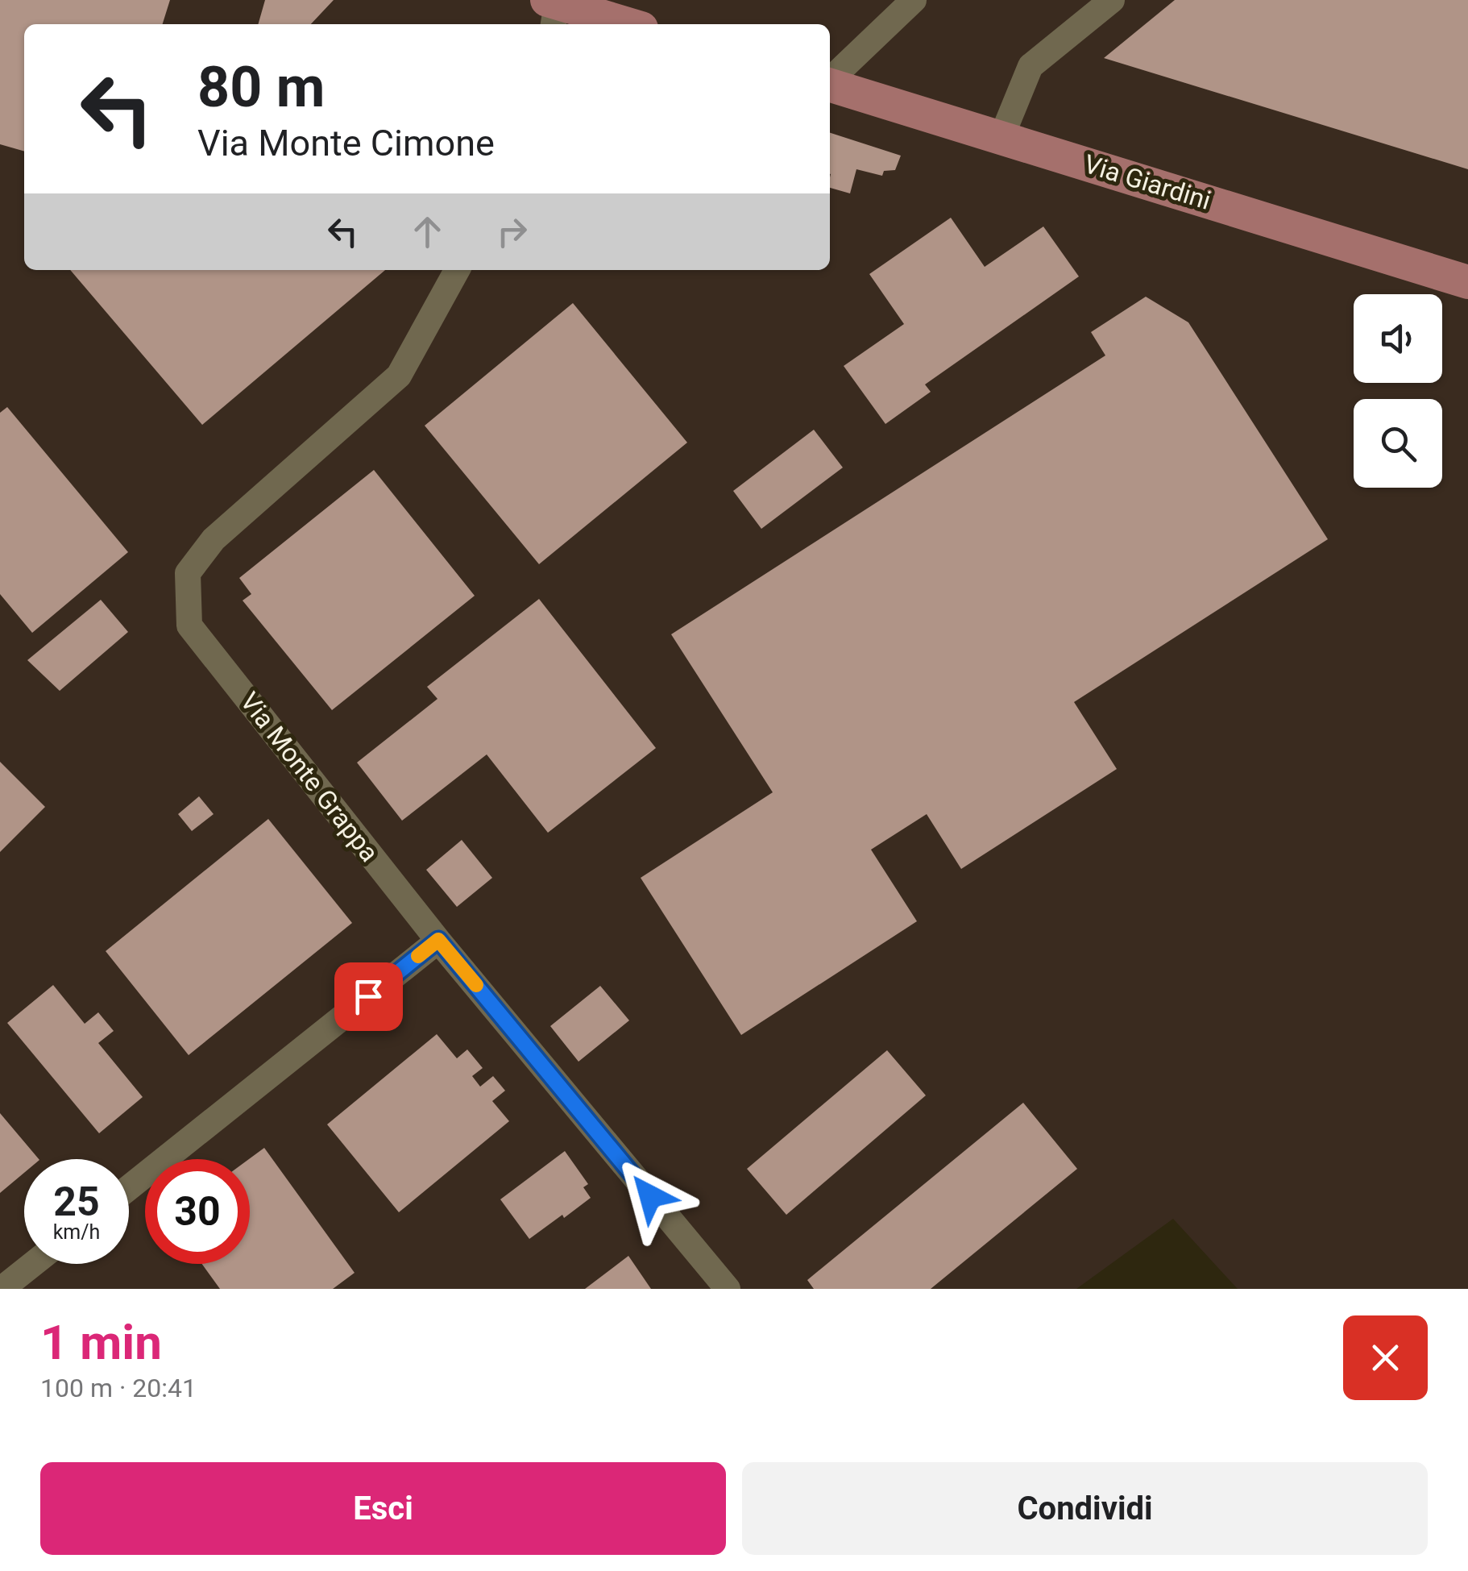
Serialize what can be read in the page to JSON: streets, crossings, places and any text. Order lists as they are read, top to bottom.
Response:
{
  "streets": {
    "main road": ["Via Giardini"],
    "street": ["Via Monte Grappa"]
  },
  "page": {
    "turn": ["80 m", "Via Monte Cimone"],
    "speed": "25 km/h",
    "limit": "30",
    "heading": ["1 min", "100 m · 20:41"],
    "buttons": ["Esci", "Condividi"]
  }
}
